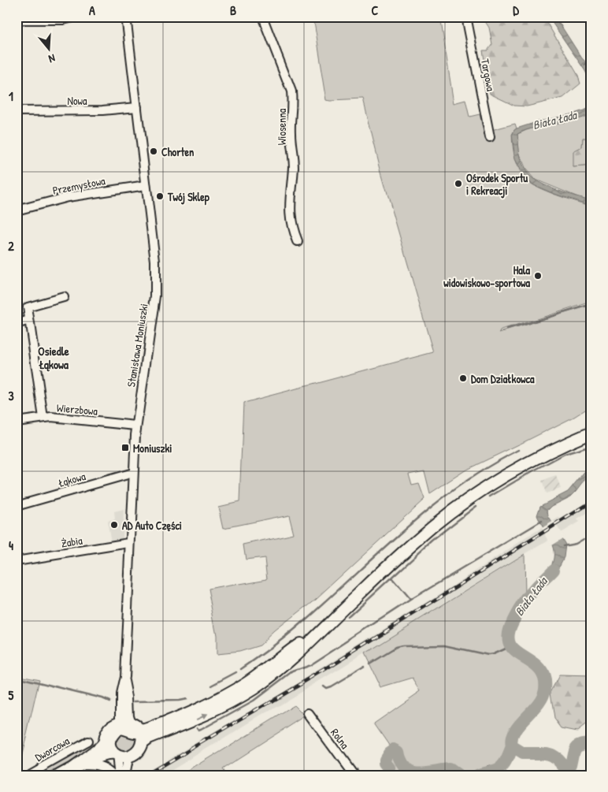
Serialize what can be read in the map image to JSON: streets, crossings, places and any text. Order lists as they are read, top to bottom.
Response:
{
  "streets": {
    "street": [
      "Targowa",
      "Nowa",
      "Wiosenna",
      "Przemysłowa",
      "Stanisława Moniuszki",
      "Wierzbowa",
      "Łąkowa",
      "Żabia",
      "Rolna",
      "Dworcowa"
    ]
  },
  "crossings": [
    ["Nowa", "Stanisława Moniuszki"],
    ["Przemysłowa", "Stanisława Moniuszki"],
    ["Stanisława Moniuszki", "Wierzbowa"],
    ["Stanisława Moniuszki", "Łąkowa"],
    ["Stanisława Moniuszki", "Żabia"]
  ],
  "districts": ["Osiedle Łąkowa"],
  "water": ["Biała Łada"],
  "places": {
    "other": [
      "Chorten",
      "Ośrodek Sportu i Rekreacji",
      "Twój Sklep",
      "Hala widowiskowo-sportowa",
      "Dom Działkowca",
      "AD Auto Części"
    ],
    "transit": ["Moniuszki"]
  },
  "north": "bottom",
  "grid": {
    "columns": [
      "A",
      "B",
      "C",
      "D"
    ],
    "rows": [
      "1",
      "2",
      "3",
      "4",
      "5"
    ]
  }
}
